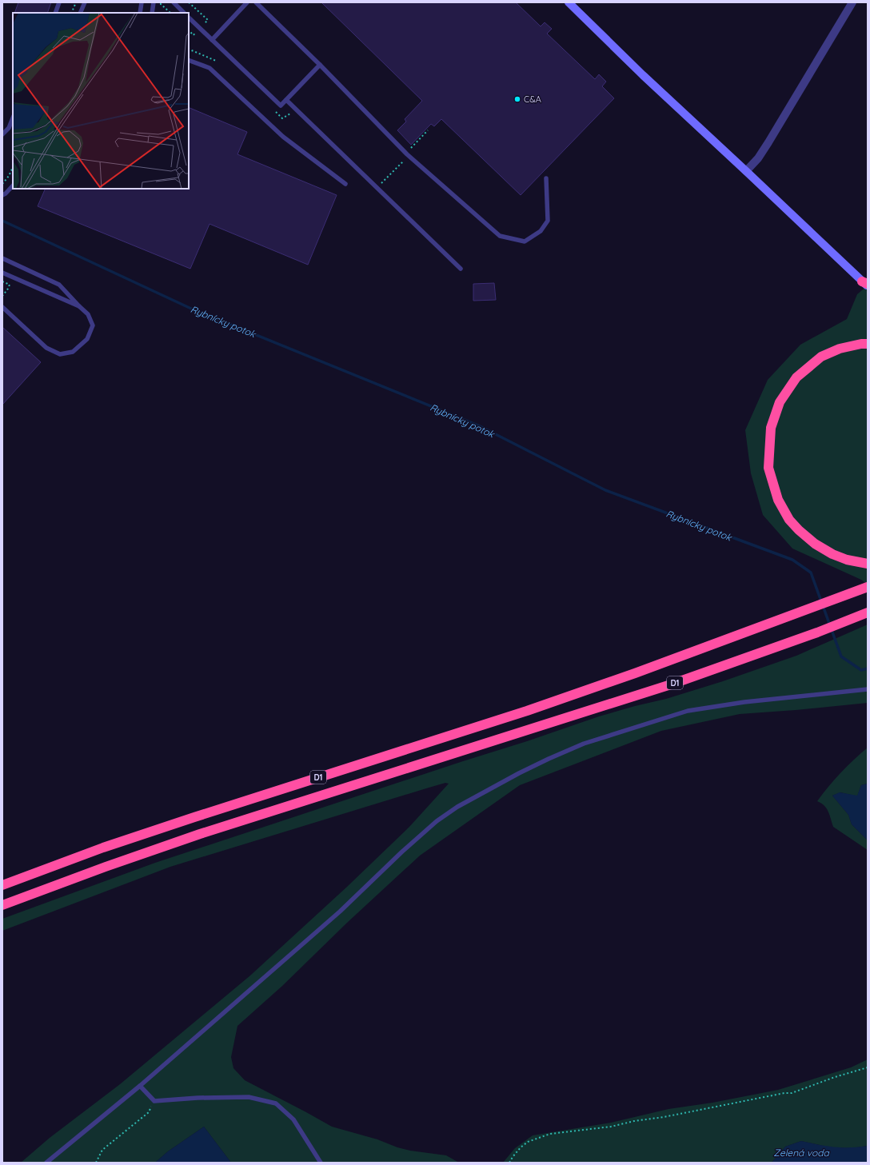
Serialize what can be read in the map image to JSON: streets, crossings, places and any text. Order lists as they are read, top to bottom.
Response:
{
  "streets": {
    "highway": ["D1"]
  },
  "water": ["Rybnícky potok", "Zelená voda"],
  "places": ["C&A"]
}
